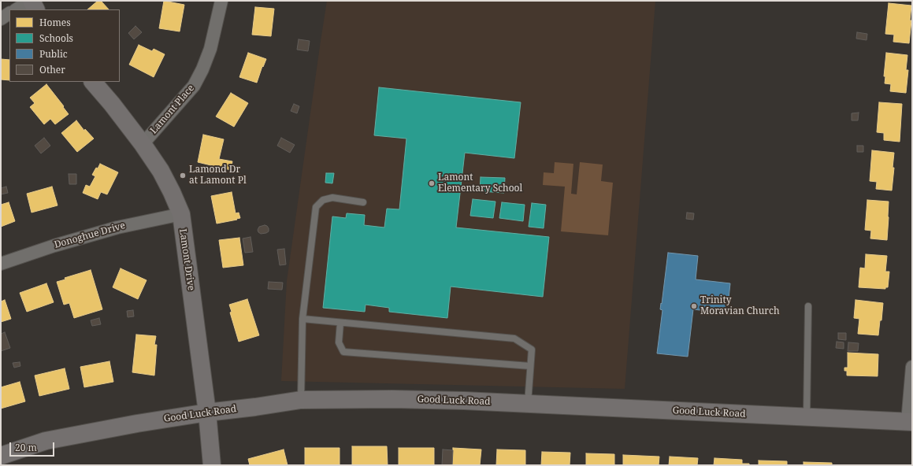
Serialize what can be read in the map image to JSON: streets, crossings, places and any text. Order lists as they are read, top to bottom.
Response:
{
  "streets": {
    "main road": ["Lamont Drive", "Good Luck Road"],
    "street": ["Lamont Place", "Donoghue Drive"]
  },
  "crossings": [
    ["Lamont Place", "Lamont Drive"],
    ["Donoghue Drive", "Lamont Drive"],
    ["Lamont Drive", "Good Luck Road"]
  ],
  "places": ["Lamond Dr at Lamont Pl", "Lamont Elementary School", "Trinity Moravian Church"],
  "legend": [
    "Homes",
    "Schools",
    "Public",
    "Other"
  ],
  "scale_bar": "20 m"
}
